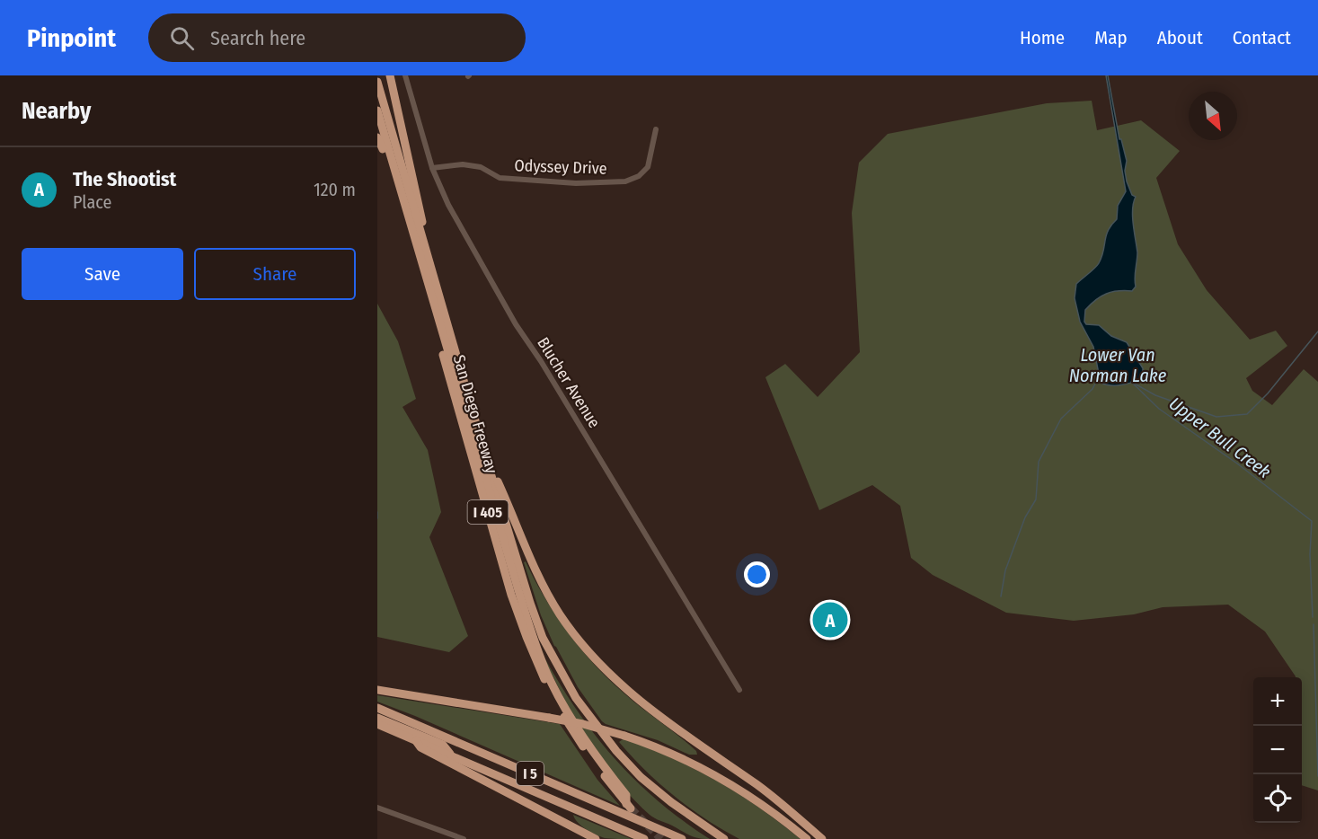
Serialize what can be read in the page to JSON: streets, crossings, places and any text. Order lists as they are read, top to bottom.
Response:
{
  "streets": {
    "highway": ["San Diego Freeway", "I 405", "I 5"],
    "street": ["Odyssey Drive", "Blucher Avenue"]
  },
  "crossings": [
    ["Odyssey Drive", "Blucher Avenue"]
  ],
  "water": ["Lower Van Norman Lake", "Upper Bull Creek"],
  "north": "bottom right",
  "page": {
    "header": "Pinpoint",
    "search": "Search here",
    "nav": [
      "Home",
      "Map",
      "About",
      "Contact"
    ],
    "heading": "Nearby",
    "list": [
      {
        "mark": "A",
        "name": "The Shootist",
        "note": "Place",
        "value": "120 m"
      }
    ],
    "buttons": ["Save", "Share"],
    "pins": "A",
    "map_buttons": ["+", "−"]
  }
}
